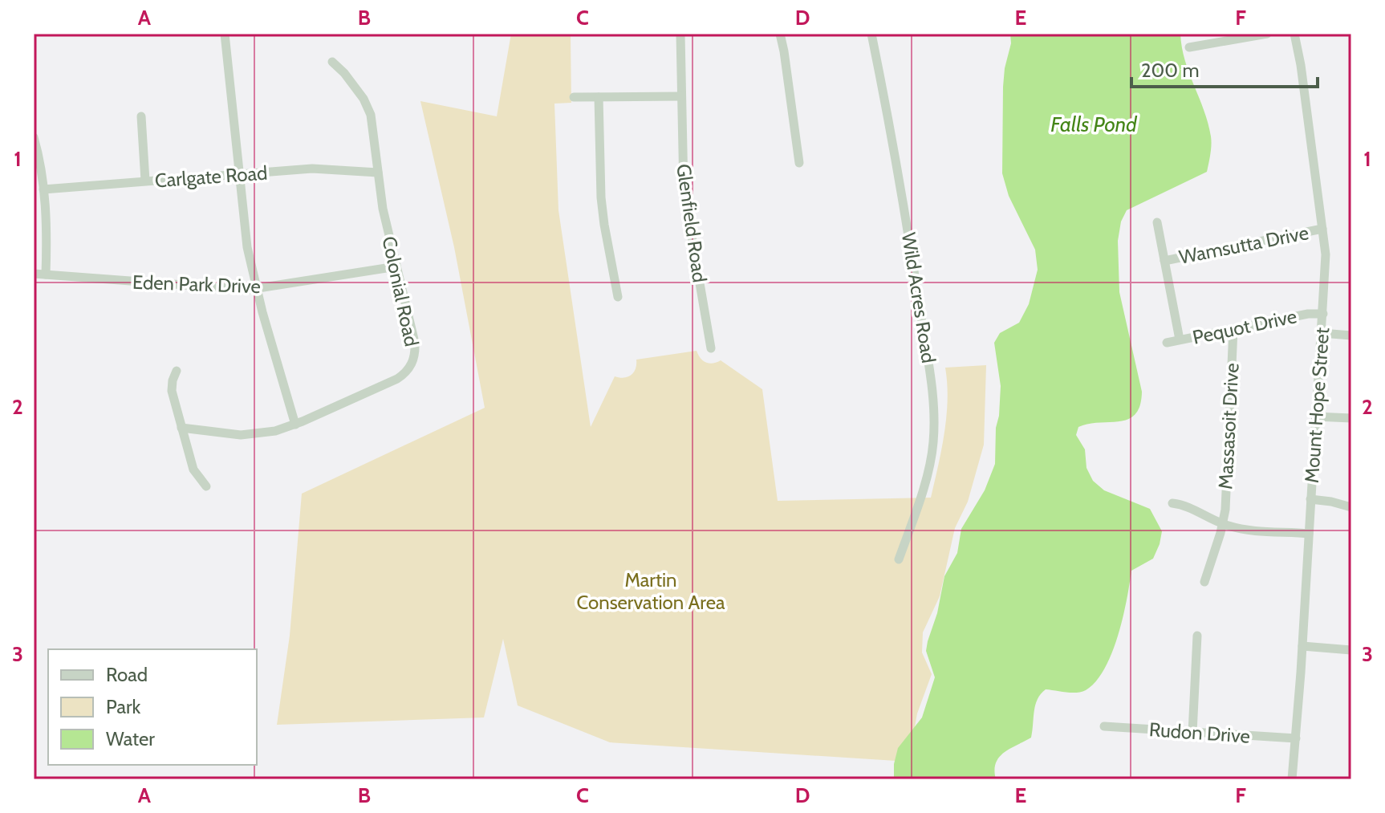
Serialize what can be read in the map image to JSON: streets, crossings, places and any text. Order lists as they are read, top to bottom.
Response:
{
  "streets": {
    "street": [
      "Carlgate Road",
      "Glenfield Road",
      "Wamsutta Drive",
      "Eden Park Drive",
      "Colonial Road",
      "Wild Acres Road",
      "Pequot Drive",
      "Mount Hope Street",
      "Massasoit Drive",
      "Rudon Drive"
    ]
  },
  "crossings": [
    ["Carlgate Road", "Colonial Road"],
    ["Wamsutta Drive", "Mount Hope Street"],
    ["Eden Park Drive", "Colonial Road"],
    ["Pequot Drive", "Mount Hope Street"],
    ["Pequot Drive", "Massasoit Drive"],
    ["Mount Hope Street", "Rudon Drive"]
  ],
  "water": ["Falls Pond"],
  "parks": ["Martin Conservation Area"],
  "legend": ["Road", "Park", "Water"],
  "scale_bar": "200 m",
  "grid": {
    "columns": [
      "A",
      "B",
      "C",
      "D",
      "E",
      "F"
    ],
    "rows": ["1", "2", "3"]
  }
}
